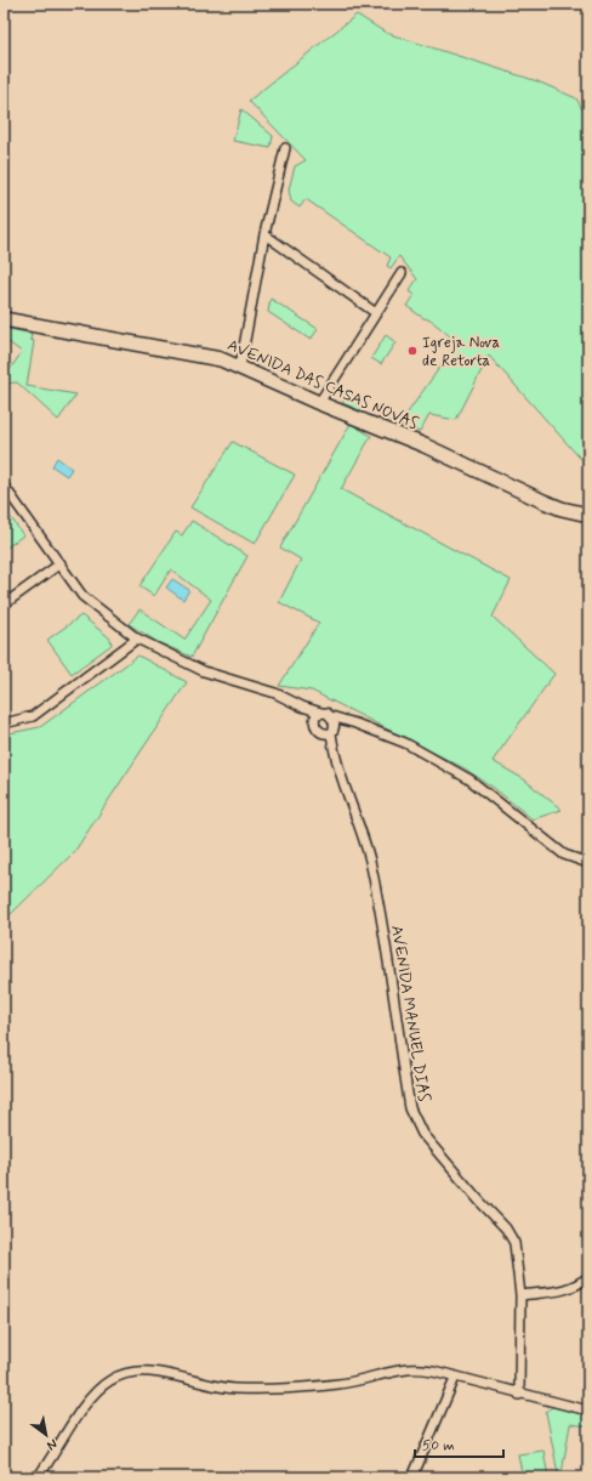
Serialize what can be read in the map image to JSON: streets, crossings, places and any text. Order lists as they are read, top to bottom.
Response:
{
  "streets": {
    "street": ["AVENIDA DAS CASAS NOVAS", "AVENIDA MANUEL DIAS"]
  },
  "places": ["Igreja Nova de Retorta"],
  "scale_bar": "50 m",
  "north": "bottom right"
}
